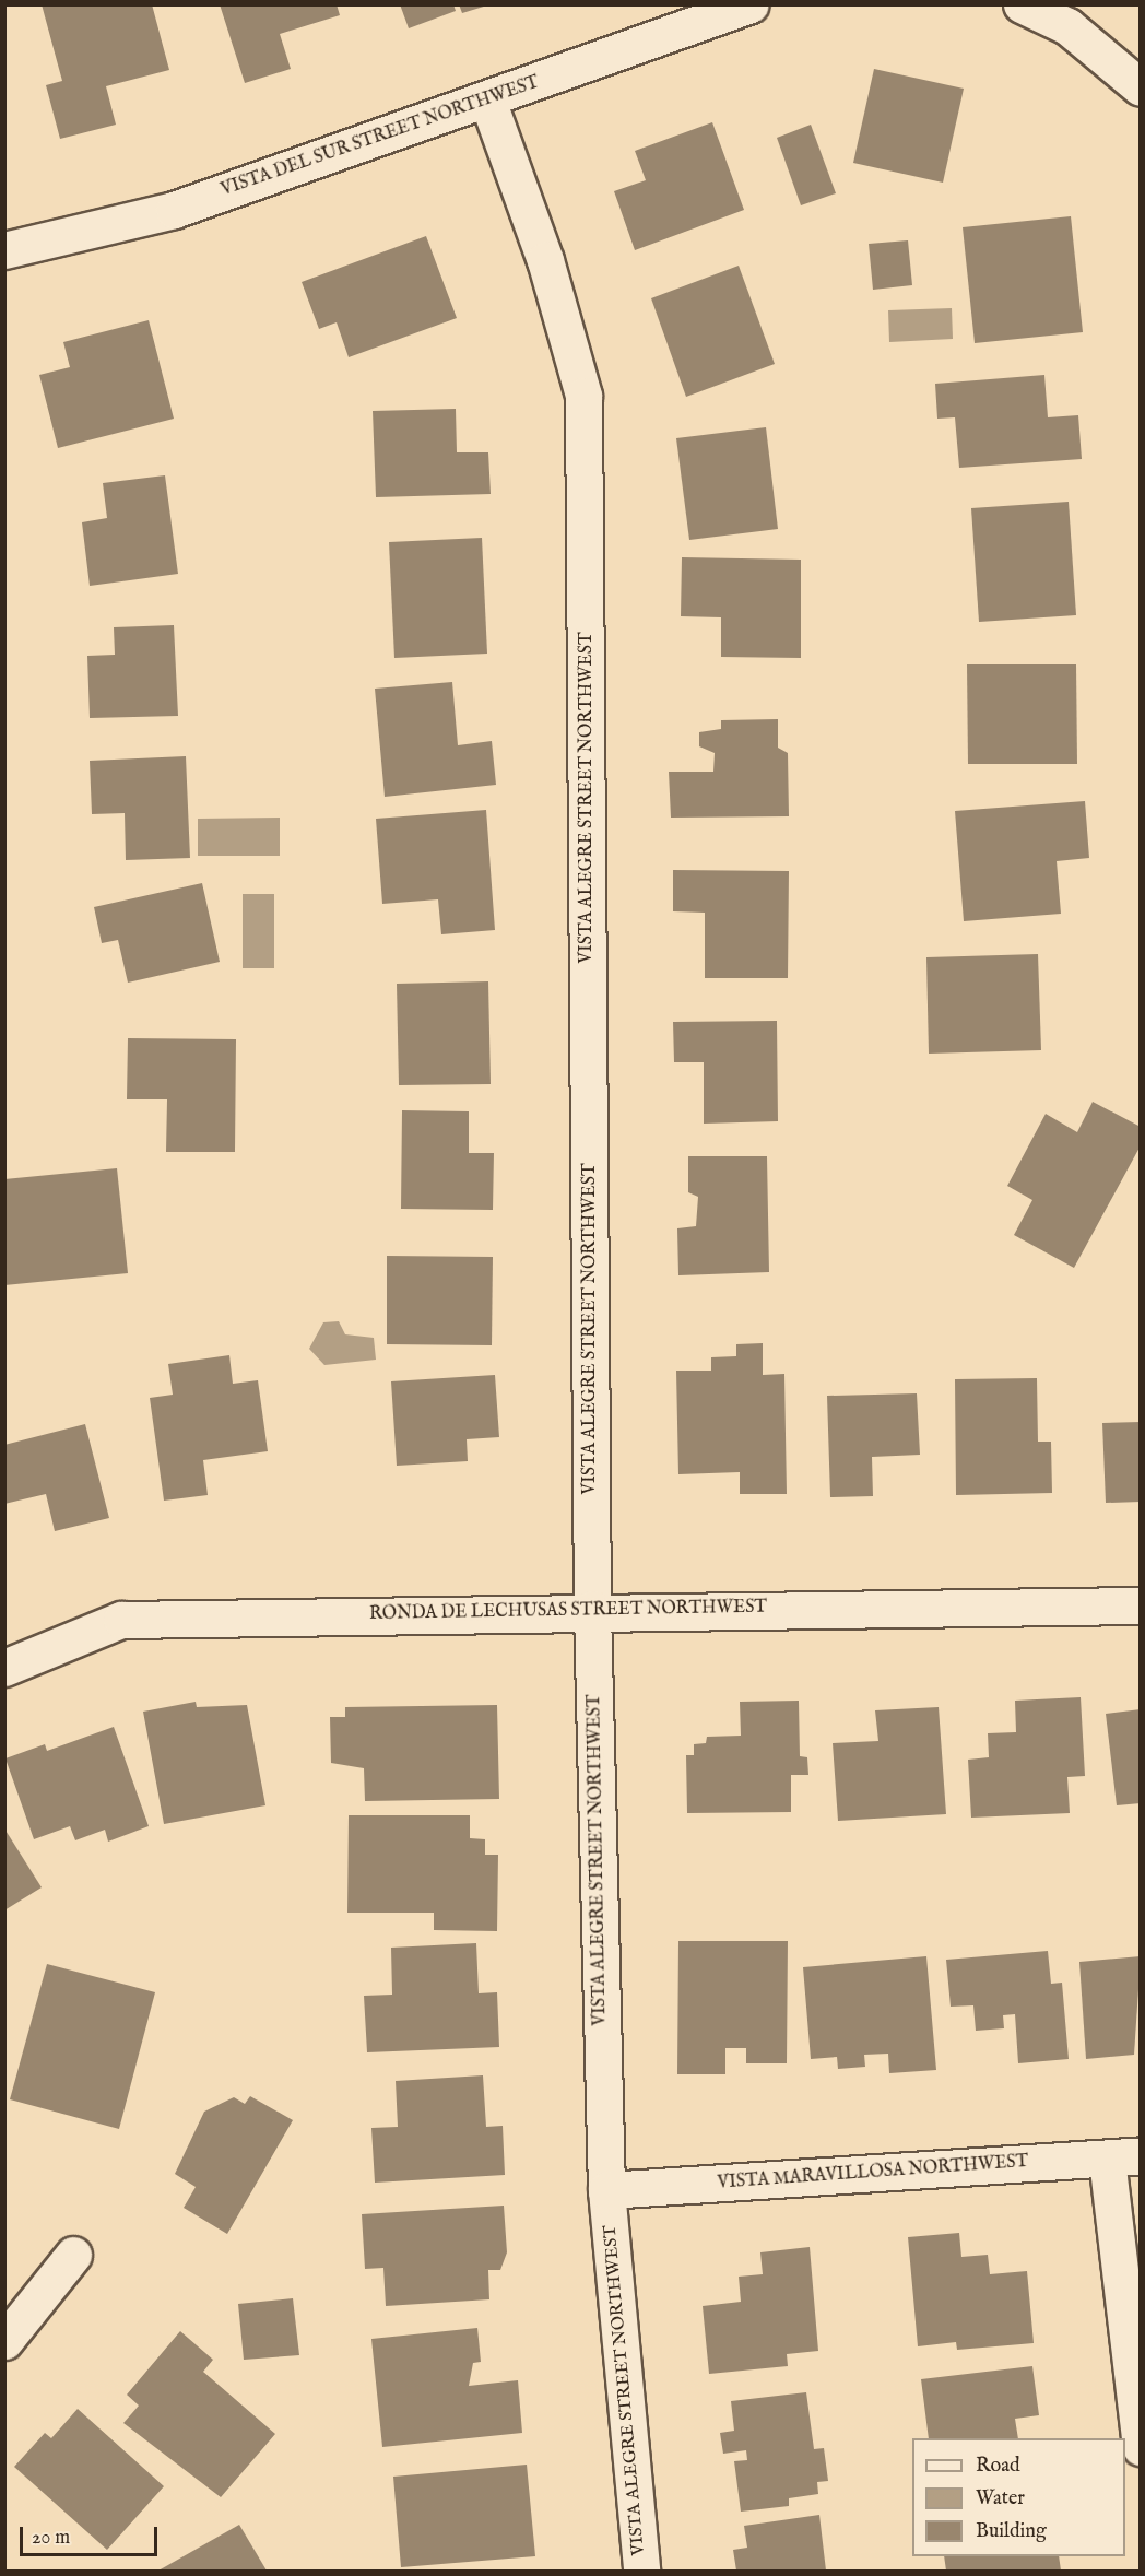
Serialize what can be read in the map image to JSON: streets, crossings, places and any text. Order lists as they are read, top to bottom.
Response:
{
  "streets": {
    "street": [
      "VISTA DEL SUR STREET NORTHWEST",
      "VISTA ALEGRE STREET NORTHWEST",
      "RONDA DE LECHUSAS STREET NORTHWEST",
      "VISTA MARAVILLOSA NORTHWEST"
    ]
  },
  "crossings": [
    ["VISTA DEL SUR STREET NORTHWEST", "VISTA ALEGRE STREET NORTHWEST"],
    ["VISTA ALEGRE STREET NORTHWEST", "RONDA DE LECHUSAS STREET NORTHWEST"],
    ["VISTA ALEGRE STREET NORTHWEST", "VISTA MARAVILLOSA NORTHWEST"]
  ],
  "legend": ["Road", "Water", "Building"],
  "scale_bar": "20 m"
}
